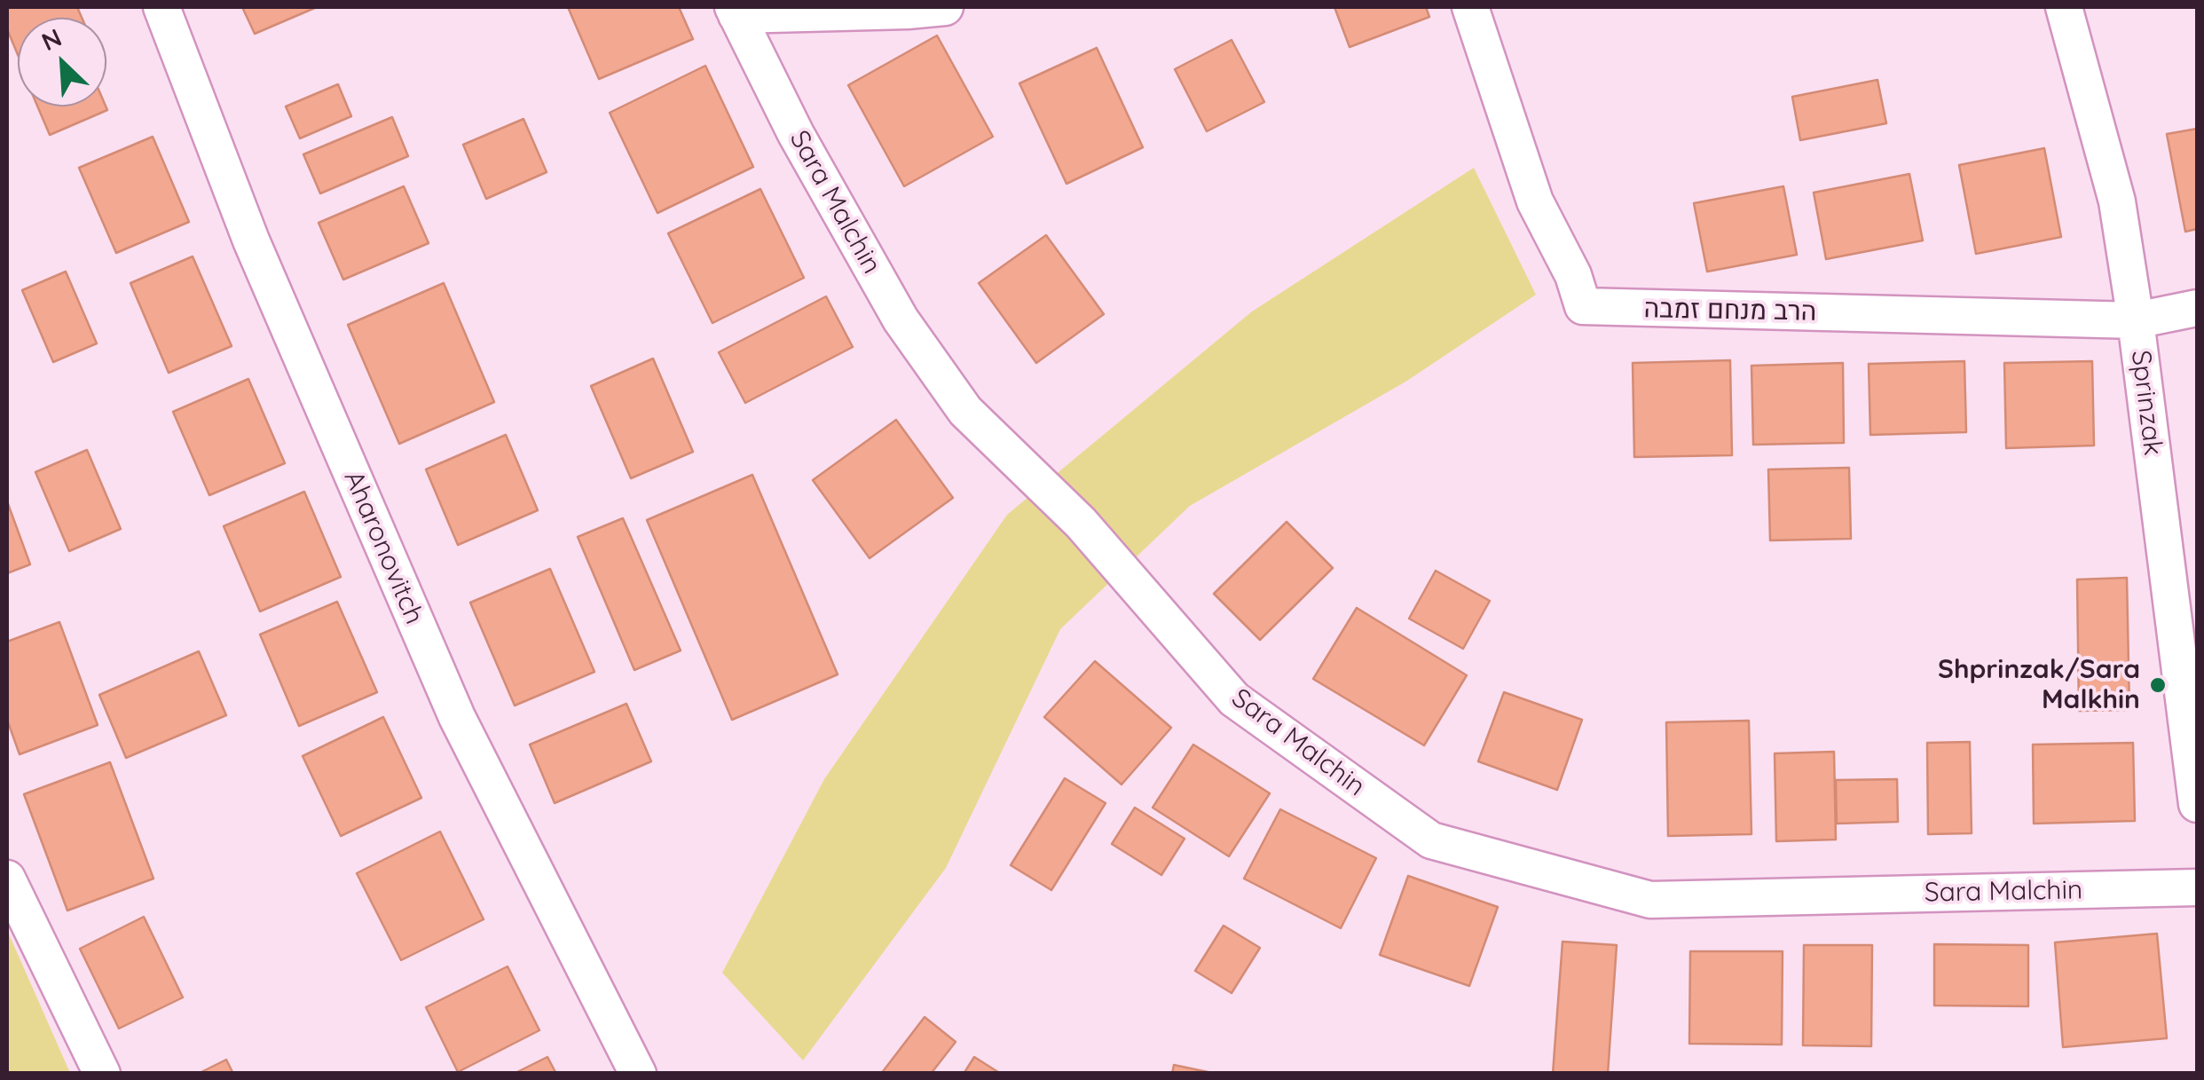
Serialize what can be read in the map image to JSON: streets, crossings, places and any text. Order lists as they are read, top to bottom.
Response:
{
  "streets": {
    "street": [
      "Sara Malchin",
      "הרב מנחם זמבה",
      "Sprinzak",
      "Aharonovitch"
    ]
  },
  "crossings": [
    ["הרב מנחם זמבה", "Sprinzak"]
  ],
  "places": ["Shprinzak/Sara Malkhin"],
  "north": "top left"
}
